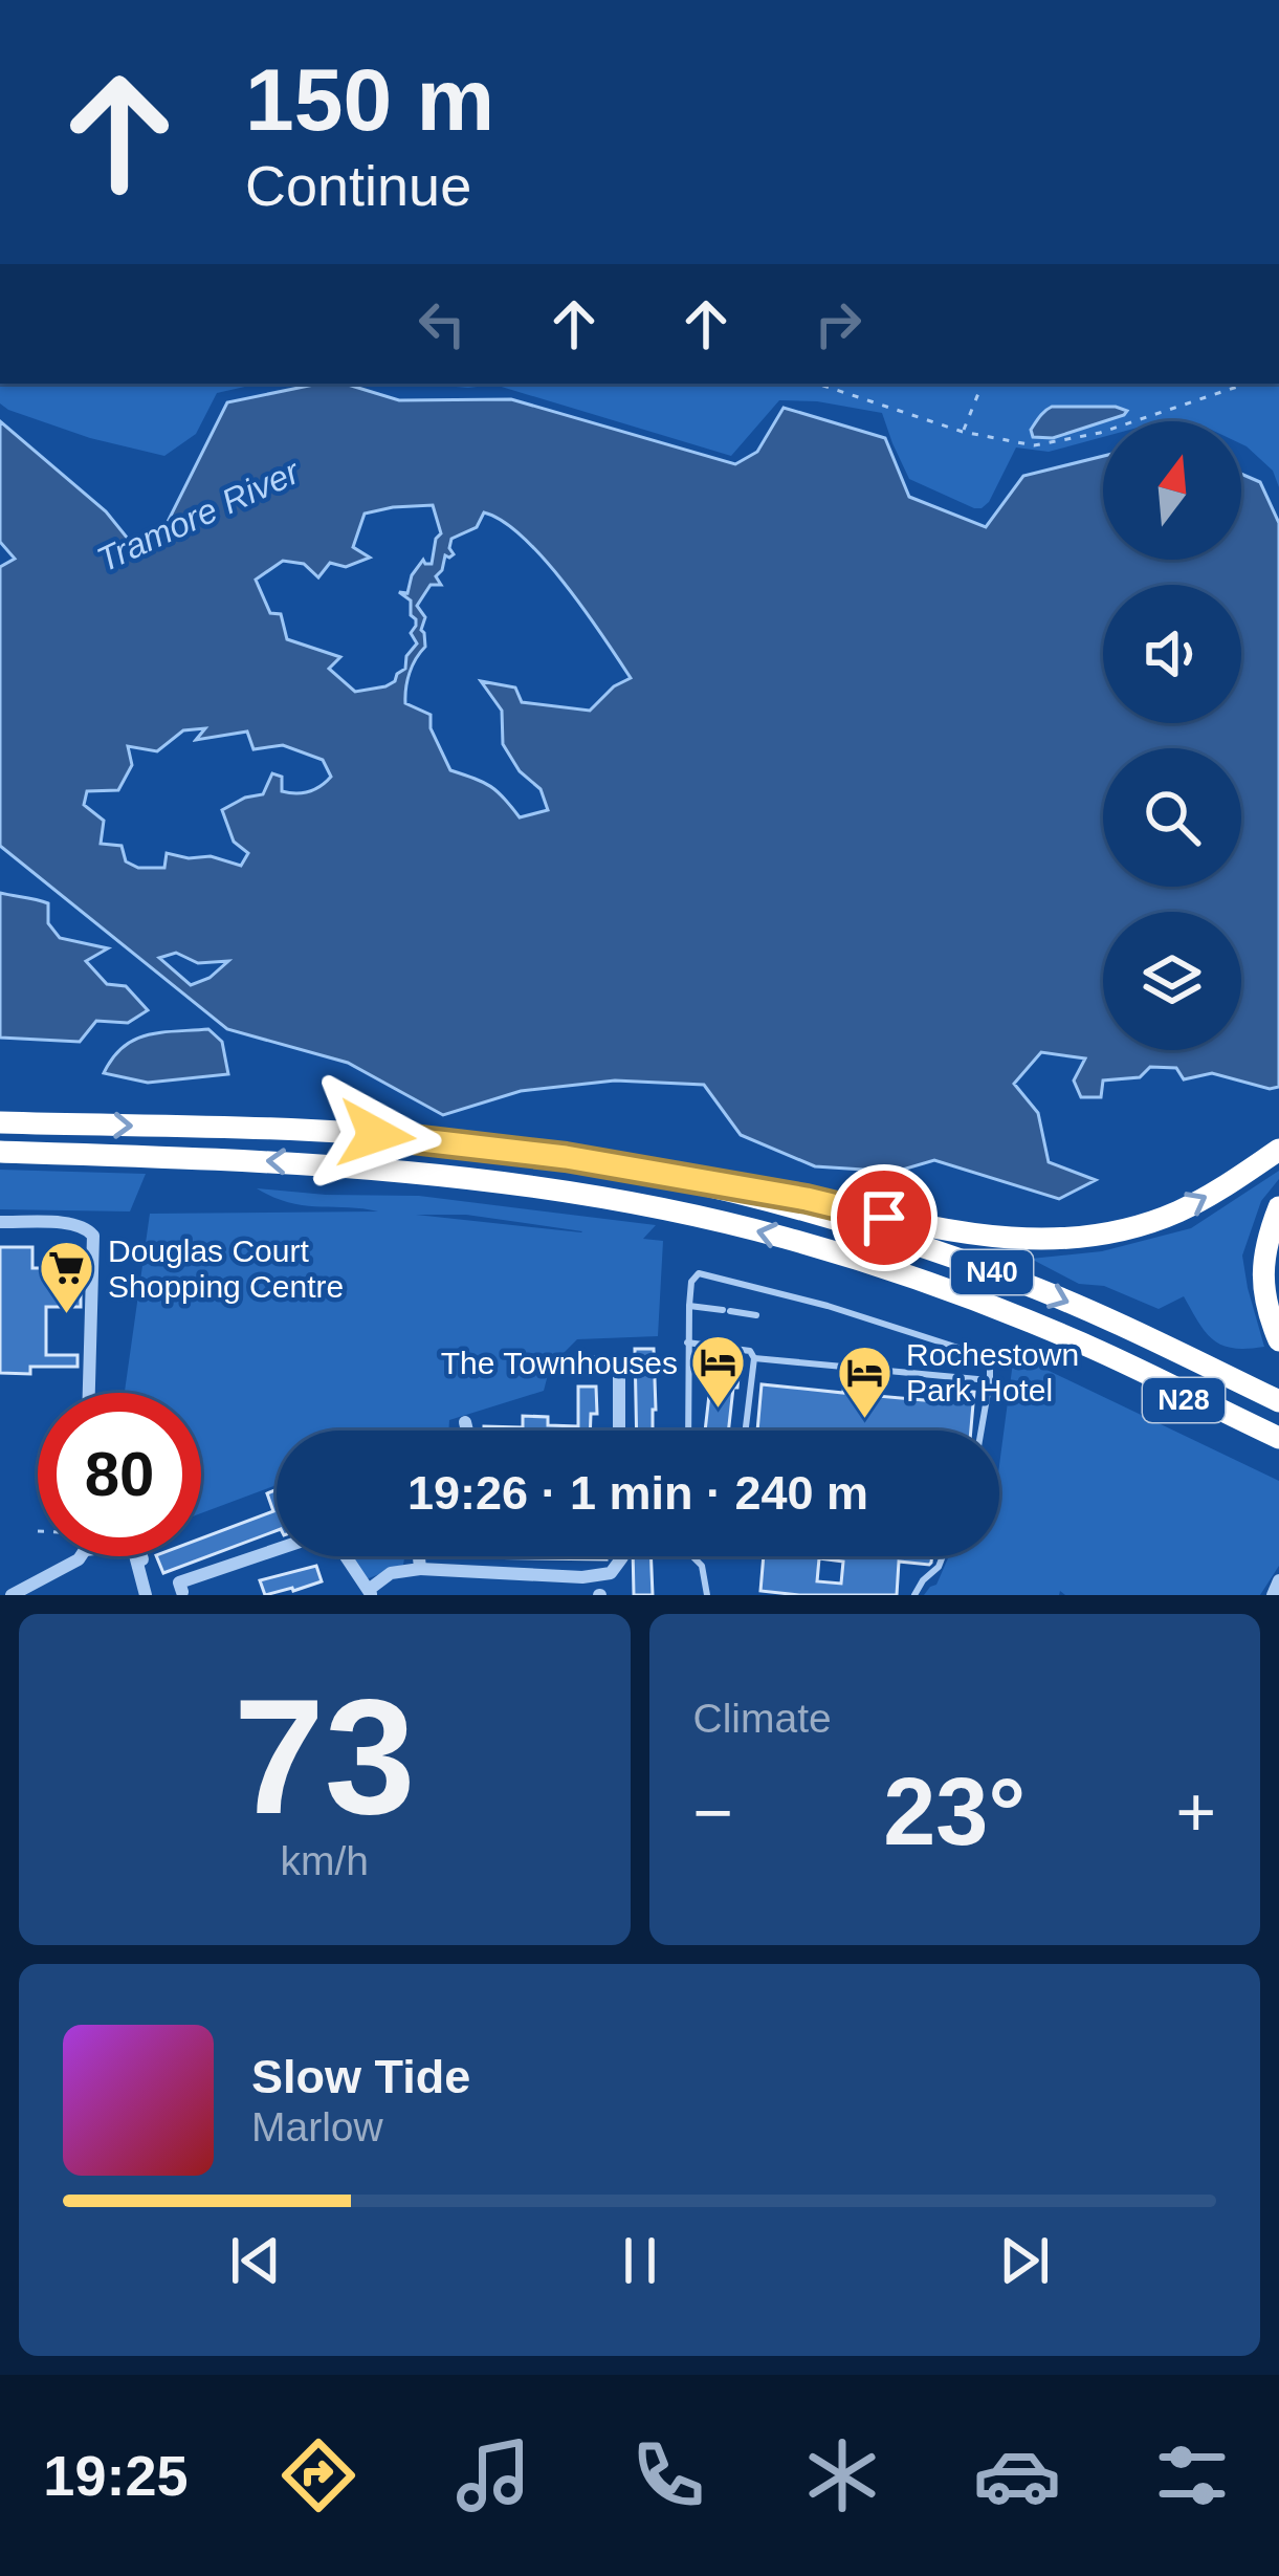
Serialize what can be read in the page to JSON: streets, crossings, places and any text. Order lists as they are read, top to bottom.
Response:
{
  "streets": {
    "highway": ["N40", "N28"]
  },
  "crossings": [
    ["N40", "N28"]
  ],
  "water": ["Tramore River"],
  "places": {
    "supermarket": ["Douglas Court Shopping Centre"],
    "hotel": ["The Townhouses", "Rochestown Park Hotel"]
  },
  "north": "top",
  "page": {
    "turn": ["150 m", "Continue"],
    "limit": "80",
    "trip": "19:26 · 1 min · 240 m",
    "tile": [
      ["73", "km/h"],
      "Climate"
    ],
    "heat": ["−", "23°", "+"],
    "song": ["Slow Tide", "Marlow"],
    "tabs": "19:25"
  }
}
